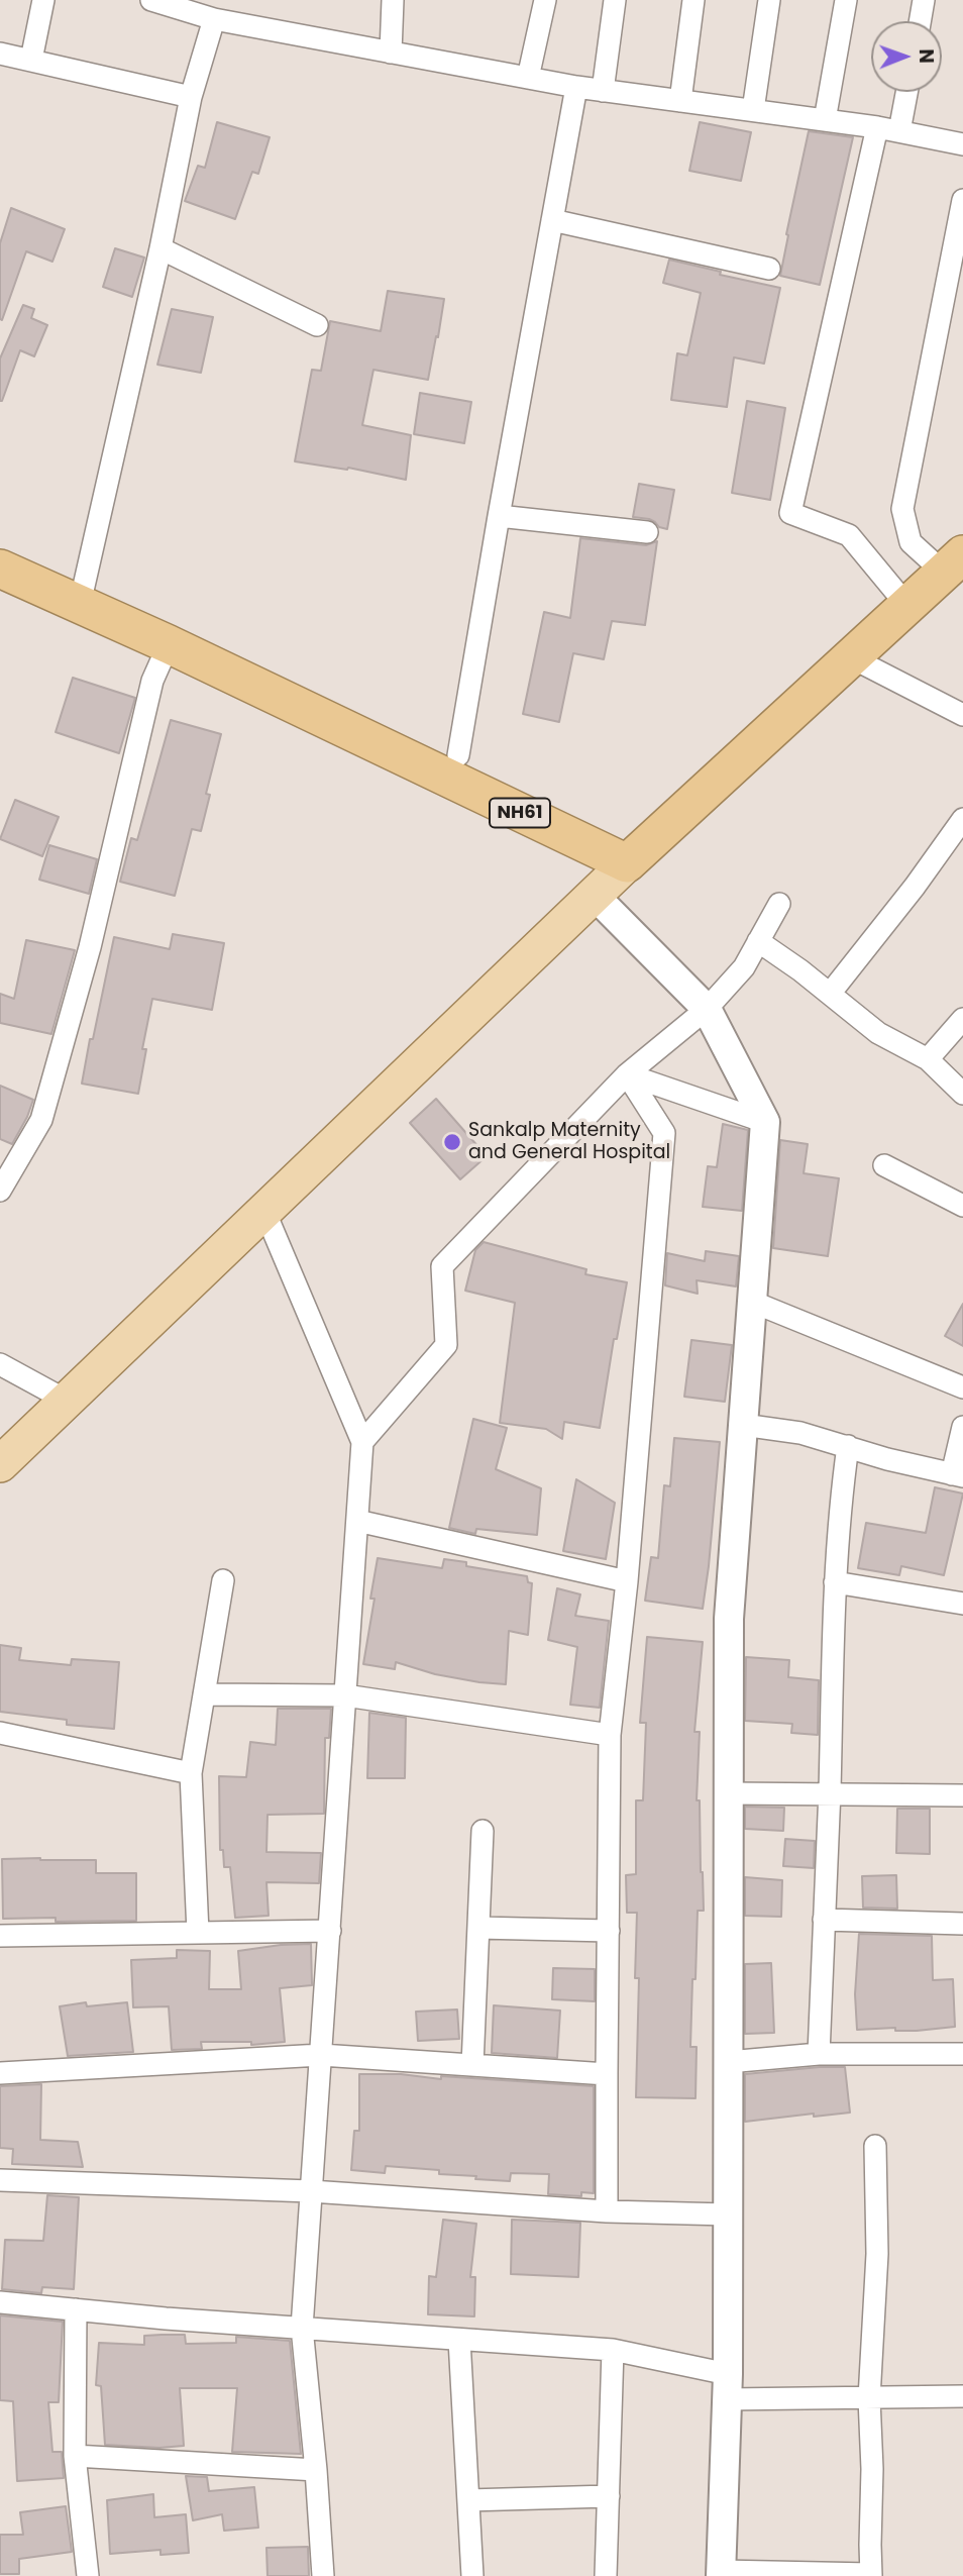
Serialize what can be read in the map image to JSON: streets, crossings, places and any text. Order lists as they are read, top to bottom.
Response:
{
  "streets": {
    "highway": ["NH61"]
  },
  "places": ["Sankalp Maternity and General Hospital"],
  "north": "right"
}
